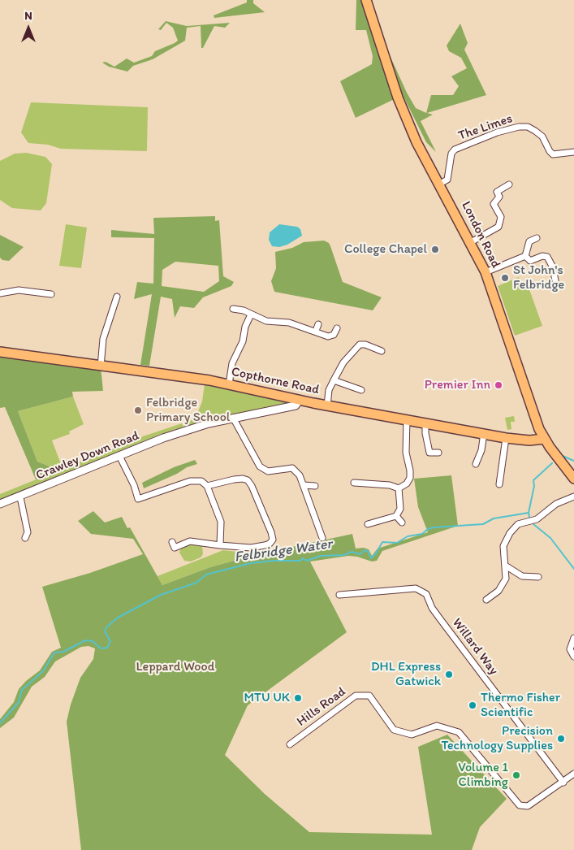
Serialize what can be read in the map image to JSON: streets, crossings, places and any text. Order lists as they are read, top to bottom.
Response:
{
  "streets": {
    "highway": ["London Road", "Copthorne Road"],
    "street": [
      "The Limes",
      "Crawley Down Road",
      "Willard Way",
      "Hills Road"
    ]
  },
  "crossings": [
    ["The Limes", "London Road"],
    ["London Road", "Copthorne Road"],
    ["Copthorne Road", "Crawley Down Road"],
    ["Willard Way", "Hills Road"]
  ],
  "water": ["Felbridge Water"],
  "parks": ["Leppard Wood"],
  "places": [
    "College Chapel",
    "St John's Felbridge",
    "Premier Inn",
    "Felbridge Primary School",
    "DHL Express Gatwick",
    "MTU UK",
    "Thermo Fisher Scientific",
    "Precision Technology Supplies",
    "Volume 1 Climbing"
  ],
  "north": "top"
}
